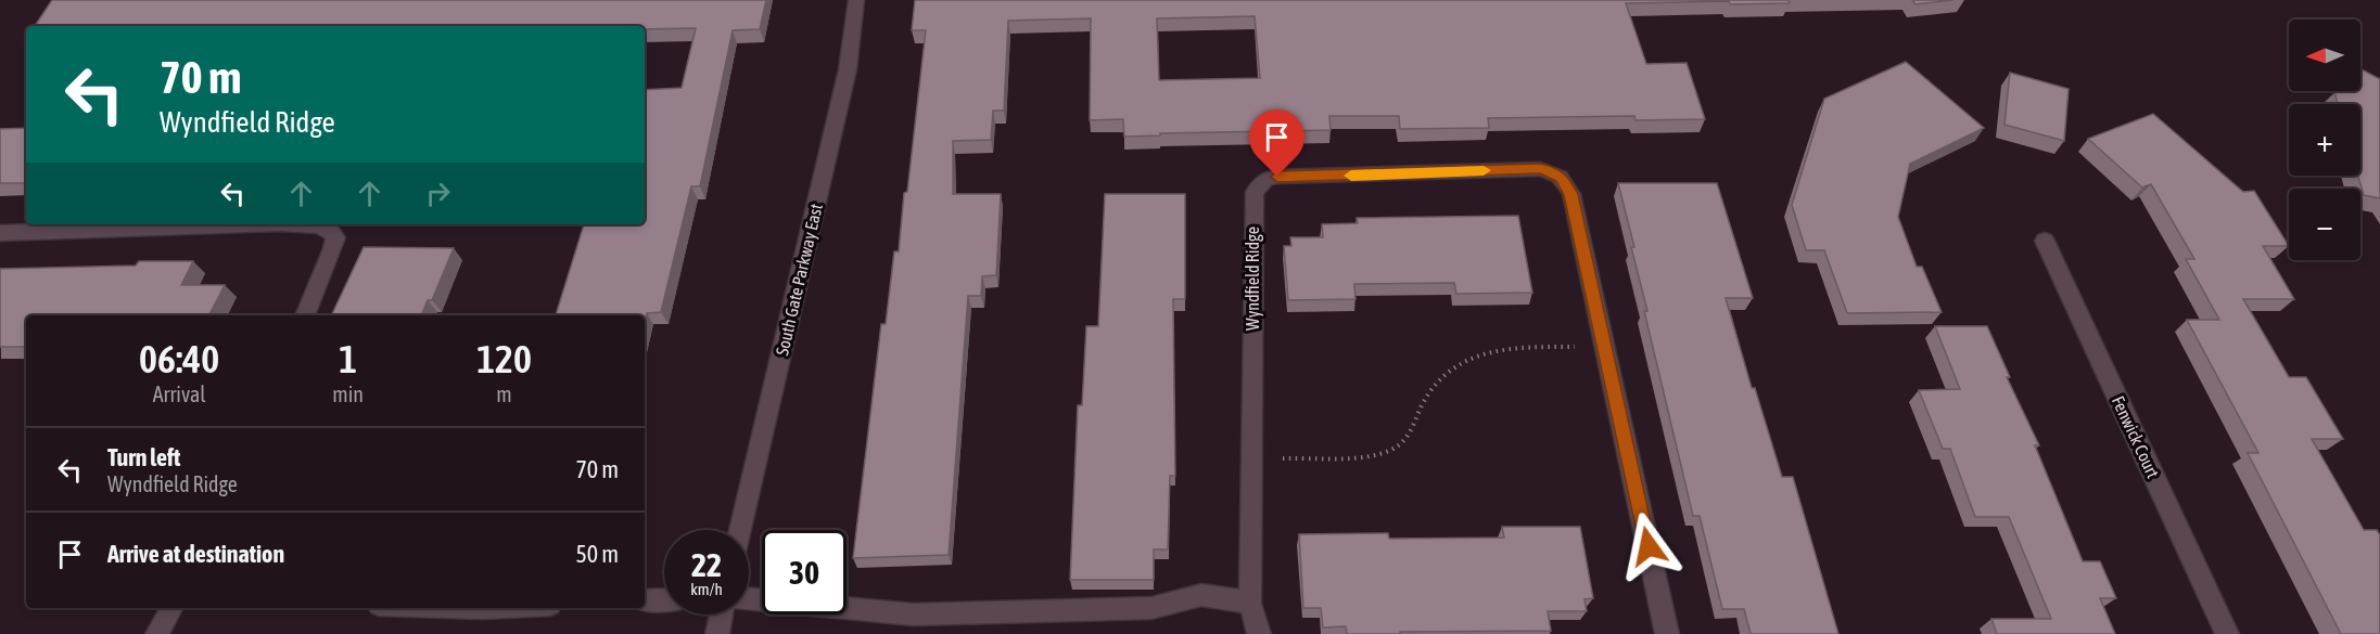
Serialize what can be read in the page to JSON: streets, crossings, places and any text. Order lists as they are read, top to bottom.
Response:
{
  "streets": {
    "street": ["Wyndfield Ridge", "South Gate Parkway East", "Fenwick Court"]
  },
  "north": "left",
  "page": {
    "map_buttons": ["+", "−"],
    "turn": ["70 m", "Wyndfield Ridge"],
    "eta": [
      "06:40",
      "Arrival",
      "1",
      "min",
      "120",
      "m"
    ],
    "list": [
      {
        "name": "Turn left",
        "note": "Wyndfield Ridge",
        "value": "70 m"
      },
      {
        "name": "Arrive at destination",
        "value": "50 m"
      }
    ],
    "speed": "22 km/h",
    "limit": "30"
  }
}
